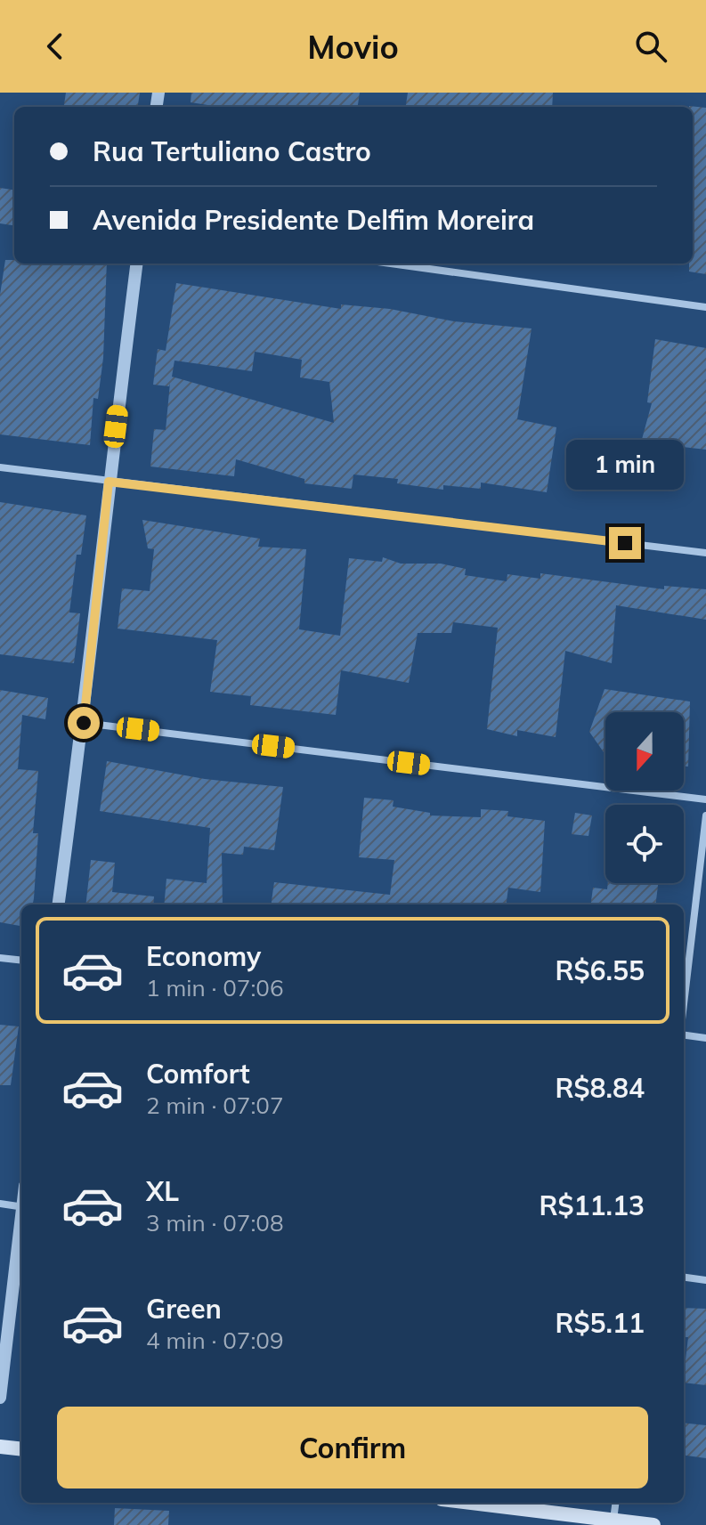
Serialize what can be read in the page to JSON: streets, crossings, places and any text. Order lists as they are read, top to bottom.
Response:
{
  "north": "bottom",
  "page": {
    "header": "Movio",
    "banner": ["Rua Tertuliano Castro", "Avenida Presidente Delfim Moreira"],
    "bubble": "1 min",
    "list": [
      {
        "name": "Economy",
        "note": "1 min · 07:06",
        "value": "R$6.55"
      },
      {
        "name": "Comfort",
        "note": "2 min · 07:07",
        "value": "R$8.84"
      },
      {
        "name": "XL",
        "note": "3 min · 07:08",
        "value": "R$11.13"
      },
      {
        "name": "Green",
        "note": "4 min · 07:09",
        "value": "R$5.11"
      }
    ],
    "buttons": "Confirm"
  }
}
